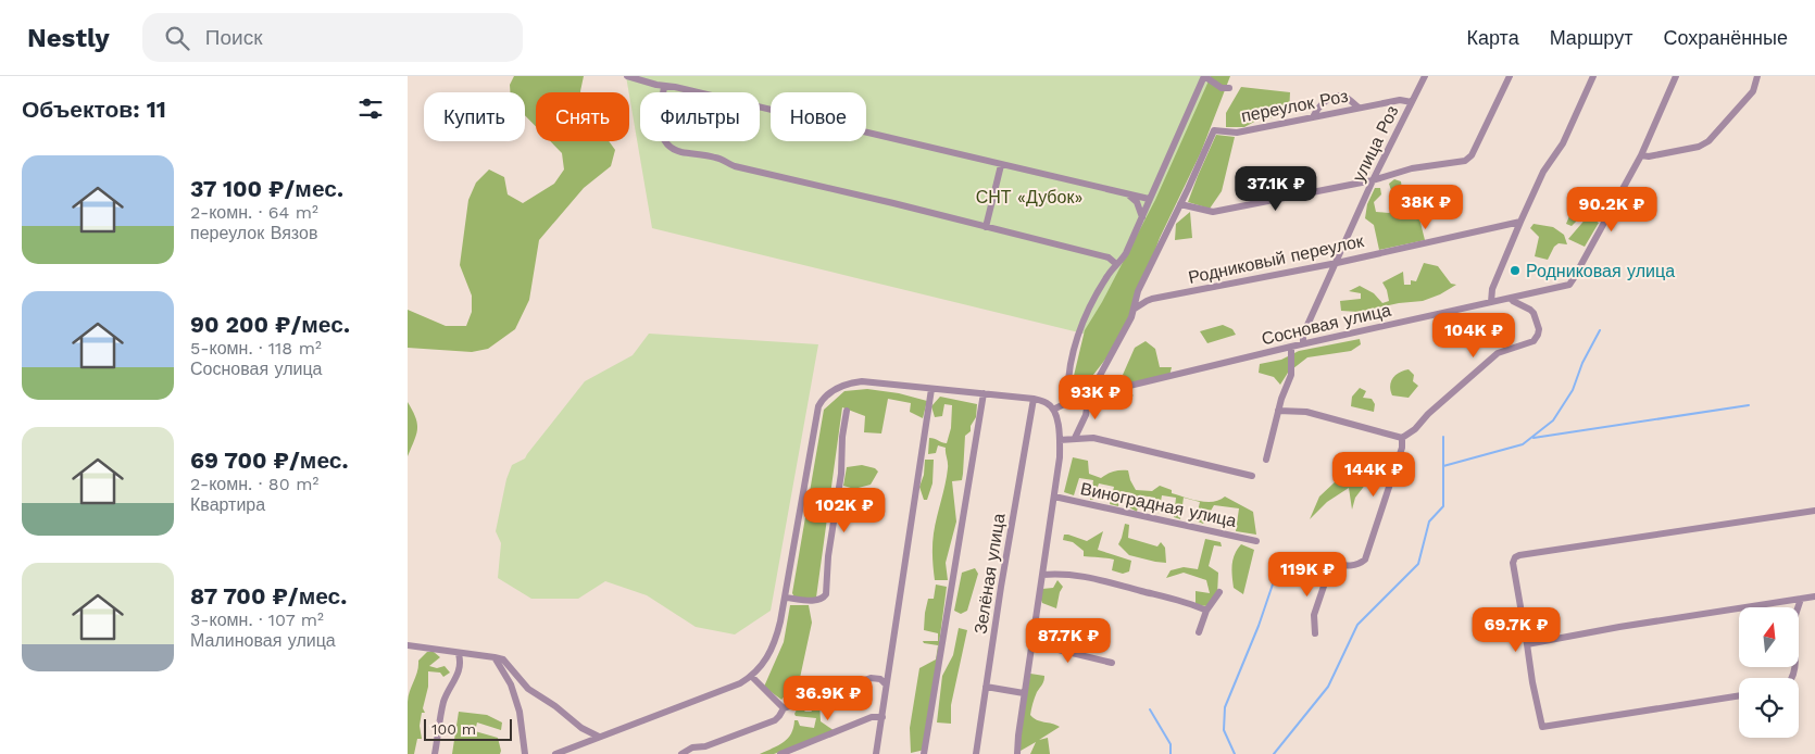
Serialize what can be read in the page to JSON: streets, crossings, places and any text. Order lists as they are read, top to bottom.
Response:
{
  "streets": {
    "street": [
      "переулок Роз",
      "улица Роз",
      "Родниковый переулок",
      "Сосновая улица",
      "Виноградная улица",
      "Зелёная улица"
    ]
  },
  "crossings": [
    ["переулок Роз", "улица Роз"],
    ["улица Роз", "Родниковый переулок"],
    ["улица Роз", "Сосновая улица"]
  ],
  "parks": ["СНТ «Дубок»"],
  "places": ["Родниковая улица"],
  "scale_bar": "100 m",
  "north": "top",
  "page": {
    "header": "Nestly",
    "search": "Поиск",
    "nav": ["Карта", "Маршрут", "Сохранённые"],
    "heading": "Объектов: 11",
    "chip": [
      "Купить",
      "Снять",
      "Фильтры",
      "Новое"
    ],
    "list": [
      {
        "name": "37 100 ₽/мес.",
        "note": "2-комн. · 64 m² · переулок Вязов"
      },
      {
        "name": "90 200 ₽/мес.",
        "note": "5-комн. · 118 m² · Сосновая улица"
      },
      {
        "name": "69 700 ₽/мес.",
        "note": "2-комн. · 80 m² · Квартира"
      },
      {
        "name": "87 700 ₽/мес.",
        "note": "3-комн. · 107 m² · Малиновая улица"
      }
    ],
    "price": [
      "37.1K ₽",
      "38K ₽",
      "90.2K ₽",
      "104K ₽",
      "93K ₽",
      "144K ₽",
      "102K ₽",
      "119K ₽",
      "69.7K ₽",
      "87.7K ₽",
      "36.9K ₽"
    ],
    "scale": "100 m"
  }
}
